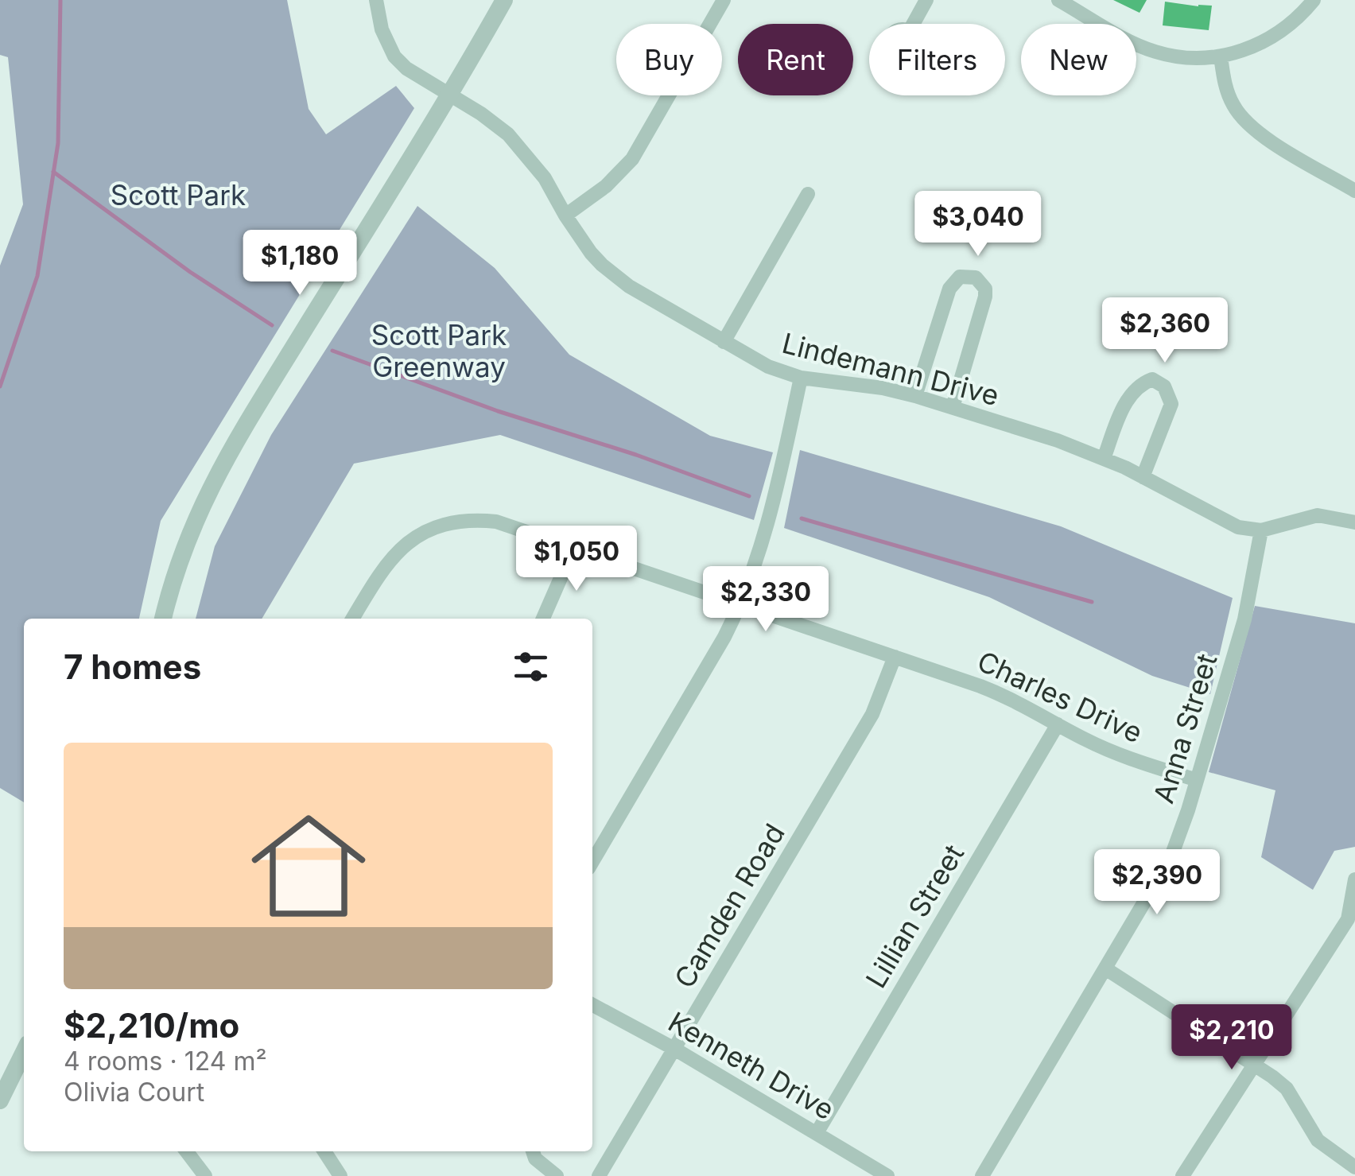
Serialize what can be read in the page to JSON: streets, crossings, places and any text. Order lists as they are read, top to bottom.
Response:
{
  "streets": {
    "street": [
      "Lindemann Drive",
      "Charles Drive",
      "Anna Street",
      "Camden Road",
      "Lillian Street",
      "Kenneth Drive"
    ]
  },
  "crossings": [
    ["Lindemann Drive", "Anna Street"],
    ["Charles Drive", "Anna Street"],
    ["Charles Drive", "Camden Road"],
    ["Charles Drive", "Lillian Street"],
    ["Camden Road", "Kenneth Drive"],
    ["Lillian Street", "Kenneth Drive"]
  ],
  "parks": ["Scott Park", "Scott Park Greenway"],
  "page": {
    "chip": [
      "Buy",
      "Rent",
      "Filters",
      "New"
    ],
    "price": [
      "$3,040",
      "$1,180",
      "$2,360",
      "$1,050",
      "$2,330",
      "$2,390",
      "$2,210"
    ],
    "heading": "7 homes",
    "list": [
      {
        "name": "$2,210/mo",
        "note": "4 rooms · 124 m² · Olivia Court"
      }
    ]
  }
}
